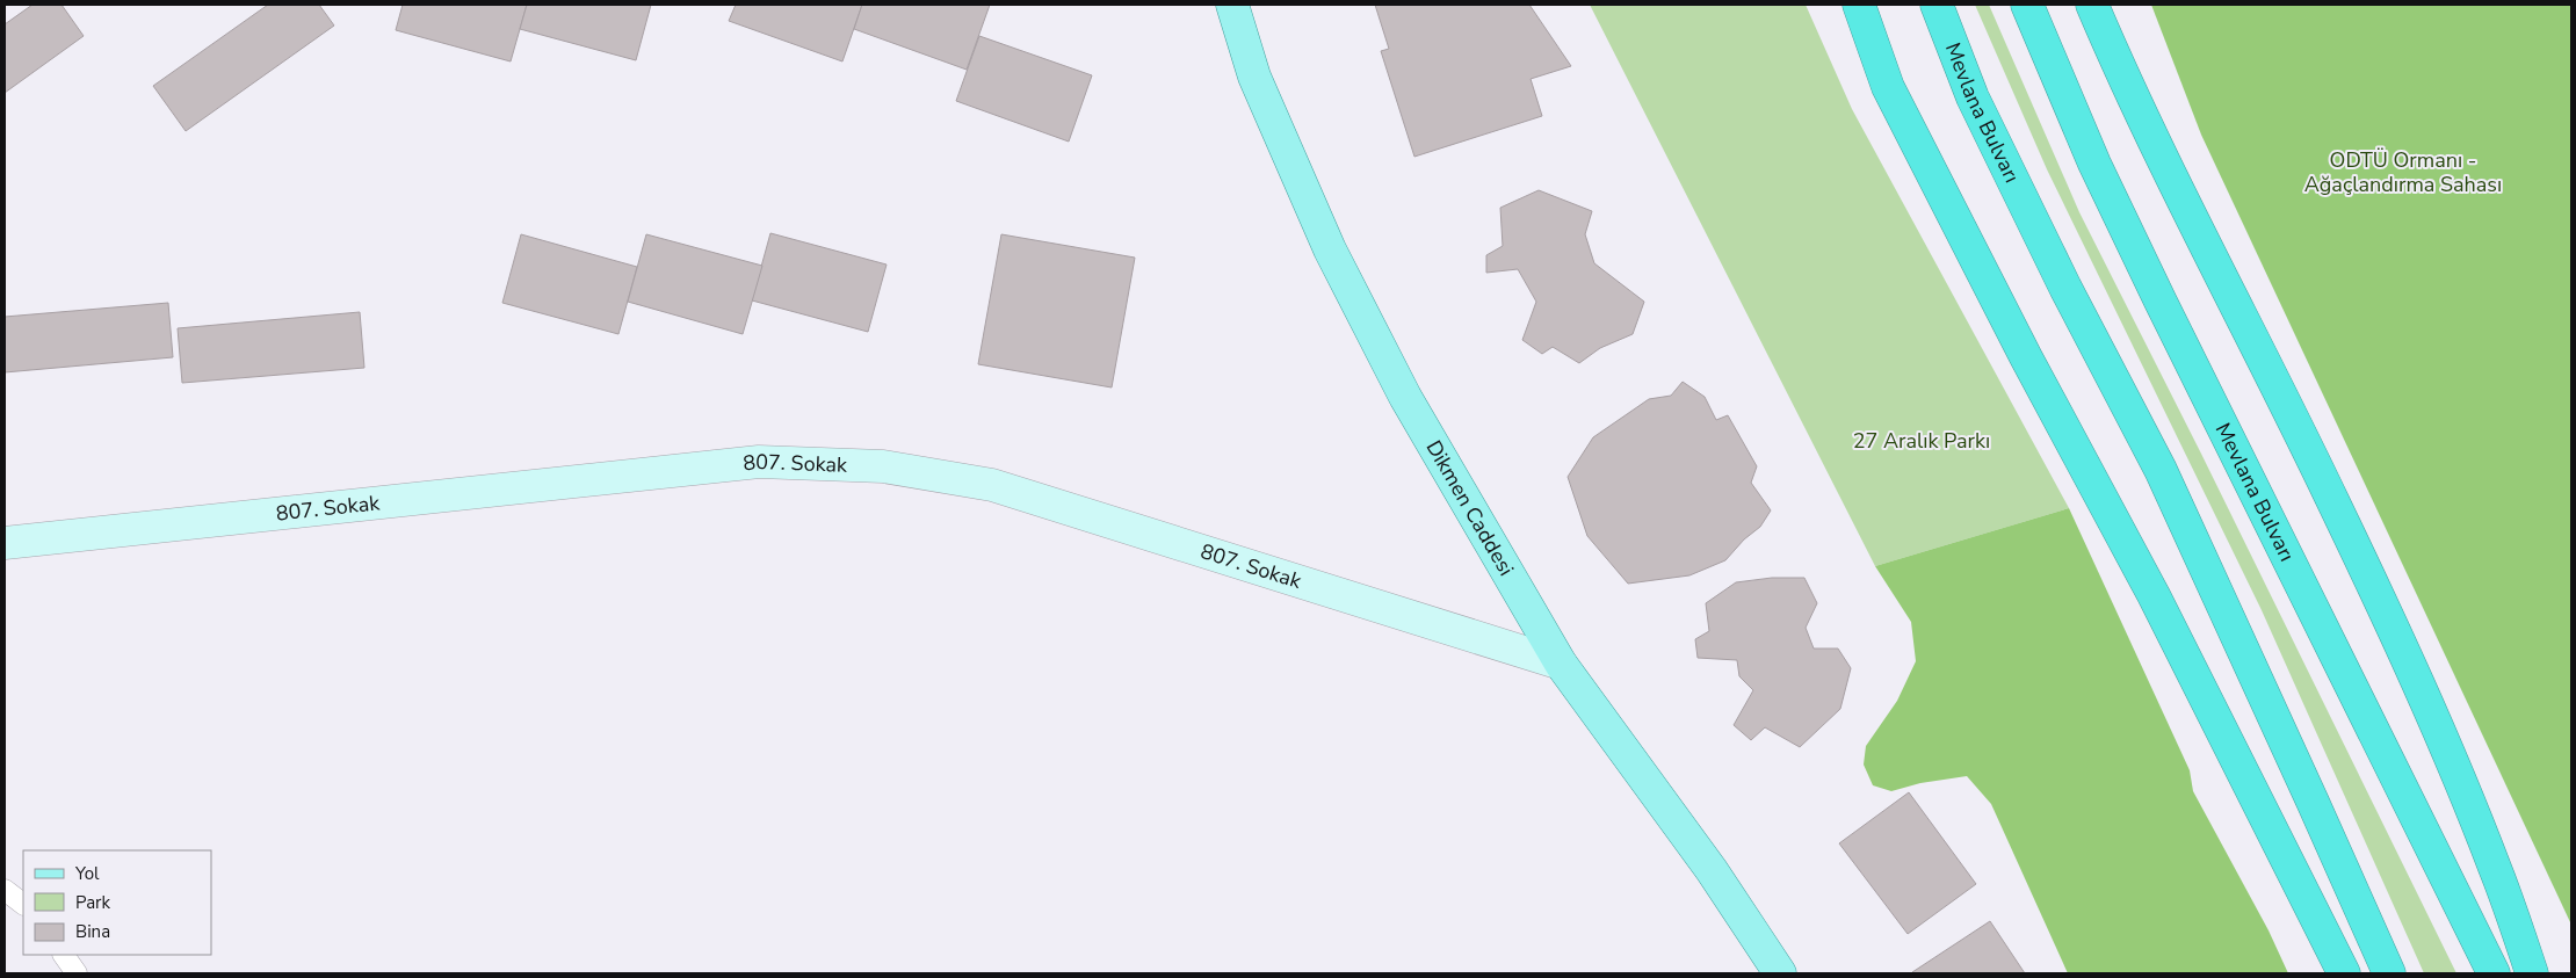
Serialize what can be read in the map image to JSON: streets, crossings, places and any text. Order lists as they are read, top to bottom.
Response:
{
  "streets": {
    "highway": ["Mevlana Bulvarı"],
    "main road": ["807. Sokak", "Dikmen Caddesi"]
  },
  "crossings": [
    ["807. Sokak", "Dikmen Caddesi"]
  ],
  "parks": ["ODTÜ Ormanı - Ağaçlandırma Sahası", "27 Aralık Parkı"],
  "legend": ["Yol", "Park", "Bina"]
}
